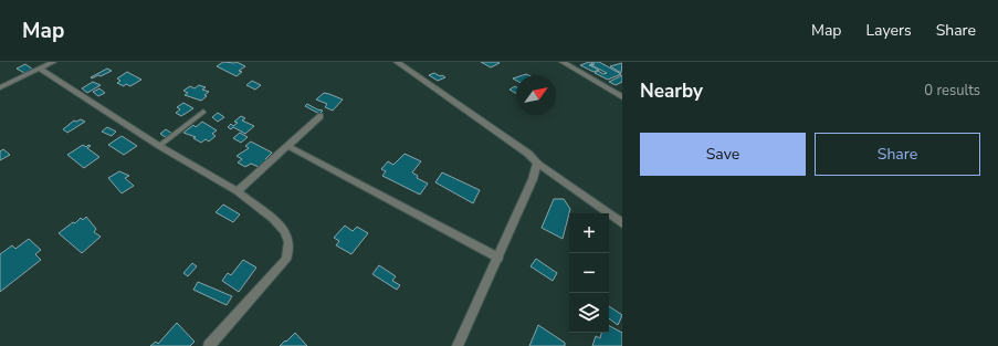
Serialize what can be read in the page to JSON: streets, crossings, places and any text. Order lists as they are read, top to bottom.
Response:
{
  "north": "top right",
  "page": {
    "header": "Map",
    "nav": ["Map", "Layers", "Share"],
    "heading": ["Nearby", "0 results"],
    "buttons": ["Save", "Share"],
    "map_buttons": ["+", "−"]
  }
}
